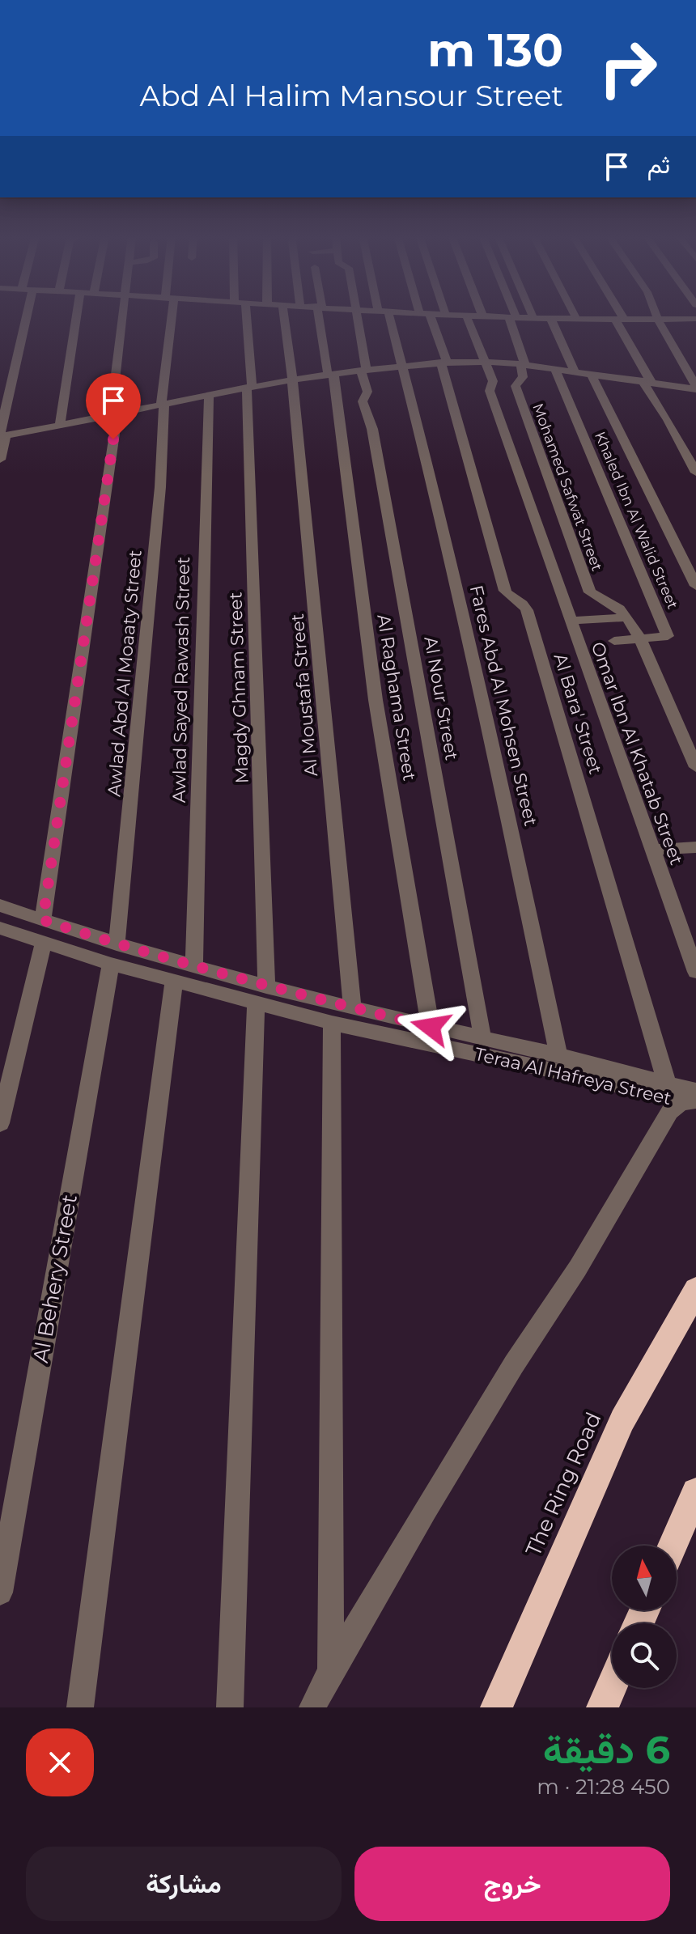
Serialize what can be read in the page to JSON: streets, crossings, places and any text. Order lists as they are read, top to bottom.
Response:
{
  "streets": {
    "highway": ["The Ring Road"],
    "street": [
      "Mohamed Safwat Street",
      "Khaled Ibn Al Walid Street",
      "Awlad Abd Al Moaaty Street",
      "Awlad Sayed Rawash Street",
      "Magdy Ghnam Street",
      "Al Moustafa Street",
      "Al Raghama Street",
      "Al Nour Street",
      "Fares Abd Al Mohsen Street",
      "Al Bara' Street",
      "Omar Ibn Al Khatab Street",
      "Teraa Al Hafreya Street",
      "Al Behery Street"
    ]
  },
  "crossings": [
    ["Mohamed Safwat Street", "Khaled Ibn Al Walid Street"],
    ["Mohamed Safwat Street", "Omar Ibn Al Khatab Street"],
    ["Awlad Abd Al Moaaty Street", "Teraa Al Hafreya Street"],
    ["Awlad Abd Al Moaaty Street", "Al Behery Street"],
    ["Awlad Sayed Rawash Street", "Teraa Al Hafreya Street"],
    ["Magdy Ghnam Street", "Teraa Al Hafreya Street"],
    ["Al Moustafa Street", "Teraa Al Hafreya Street"],
    ["Al Raghama Street", "Teraa Al Hafreya Street"],
    ["Al Nour Street", "Teraa Al Hafreya Street"],
    ["Fares Abd Al Mohsen Street", "Teraa Al Hafreya Street"],
    ["Al Bara' Street", "Teraa Al Hafreya Street"],
    ["Teraa Al Hafreya Street", "Al Behery Street"]
  ],
  "north": "top",
  "page": {
    "turn": ["130 m", "Abd Al Halim Mansour Street"],
    "then": "ثم",
    "heading": ["6 دقيقة", "450 m · 21:28"],
    "buttons": ["خروج", "مشاركة"]
  }
}
